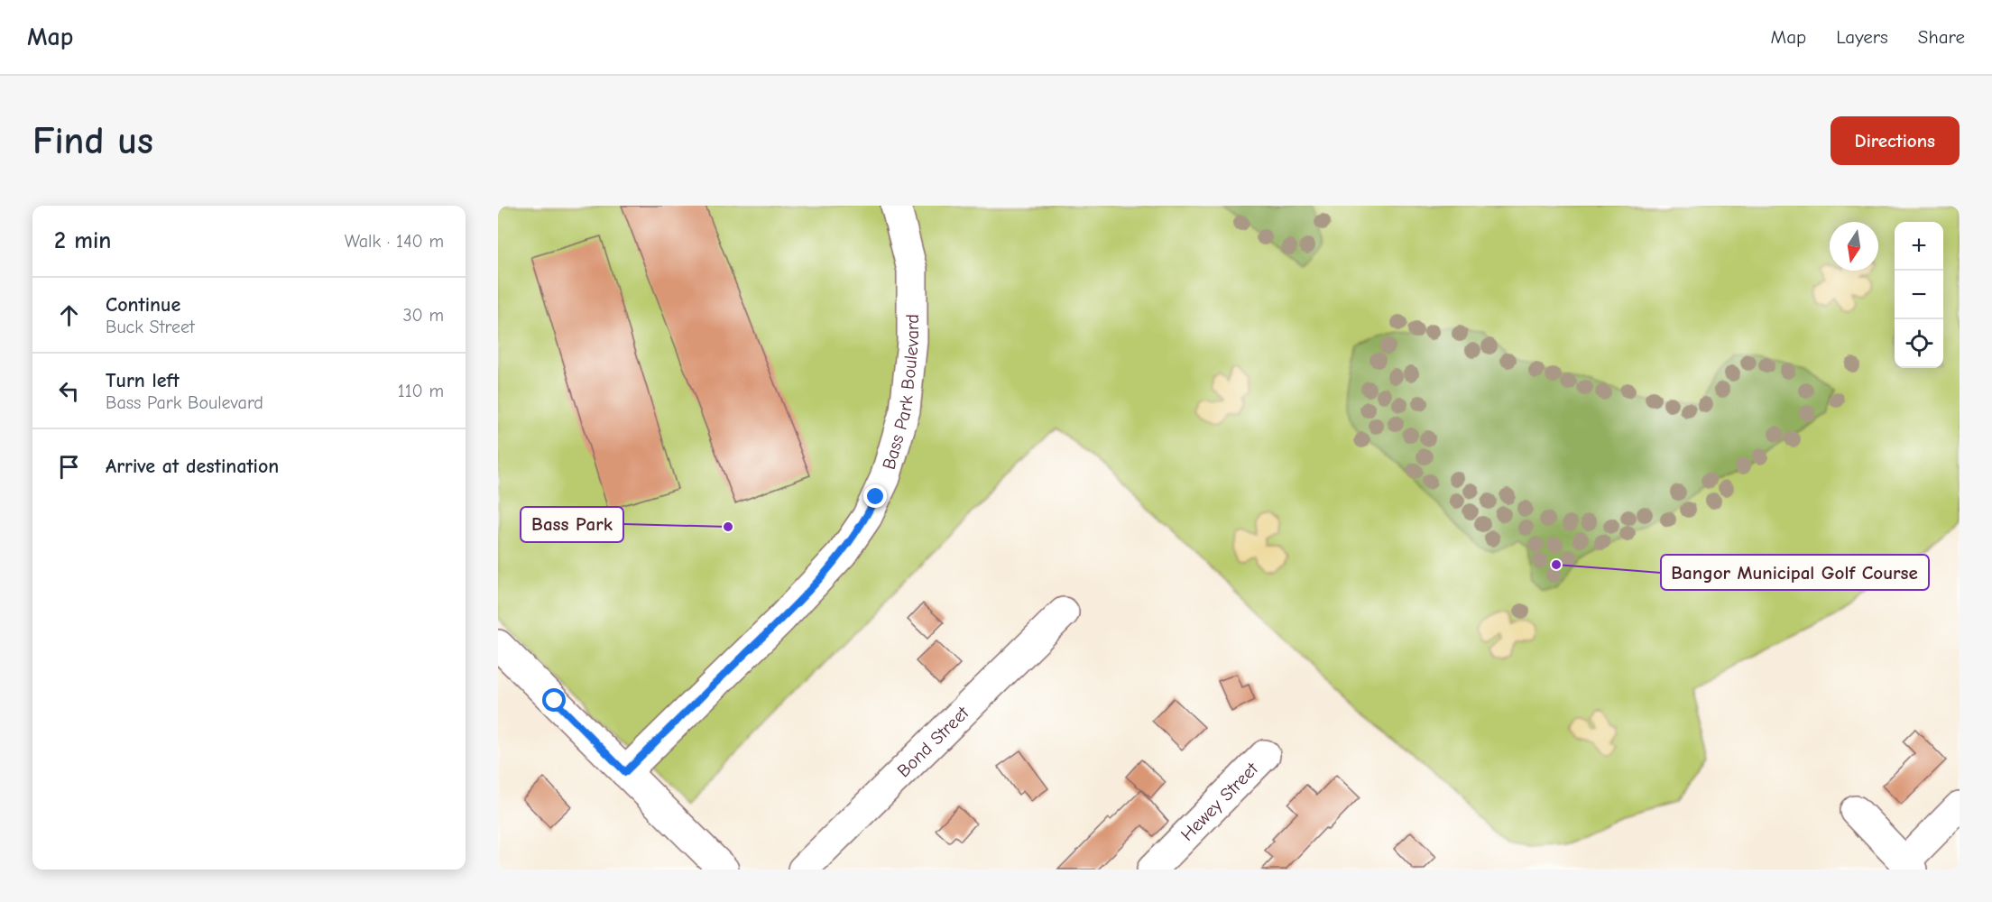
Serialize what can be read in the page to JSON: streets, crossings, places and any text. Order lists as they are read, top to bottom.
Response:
{
  "streets": {
    "street": ["Bass Park Boulevard", "Bond Street", "Hewey Street"]
  },
  "places": ["Bass Park", "Bangor Municipal Golf Course"],
  "north": "bottom",
  "page": {
    "header": "Map",
    "nav": ["Map", "Layers", "Share"],
    "buttons": "Directions",
    "title": "Find us",
    "heading": ["2 min", "Walk · 140 m"],
    "map_buttons": ["+", "−"],
    "list": [
      ["Continue", "Buck Street", "30 m"],
      ["Turn left", "Bass Park Boulevard", "110 m"],
      "Arrive at destination"
    ]
  }
}
